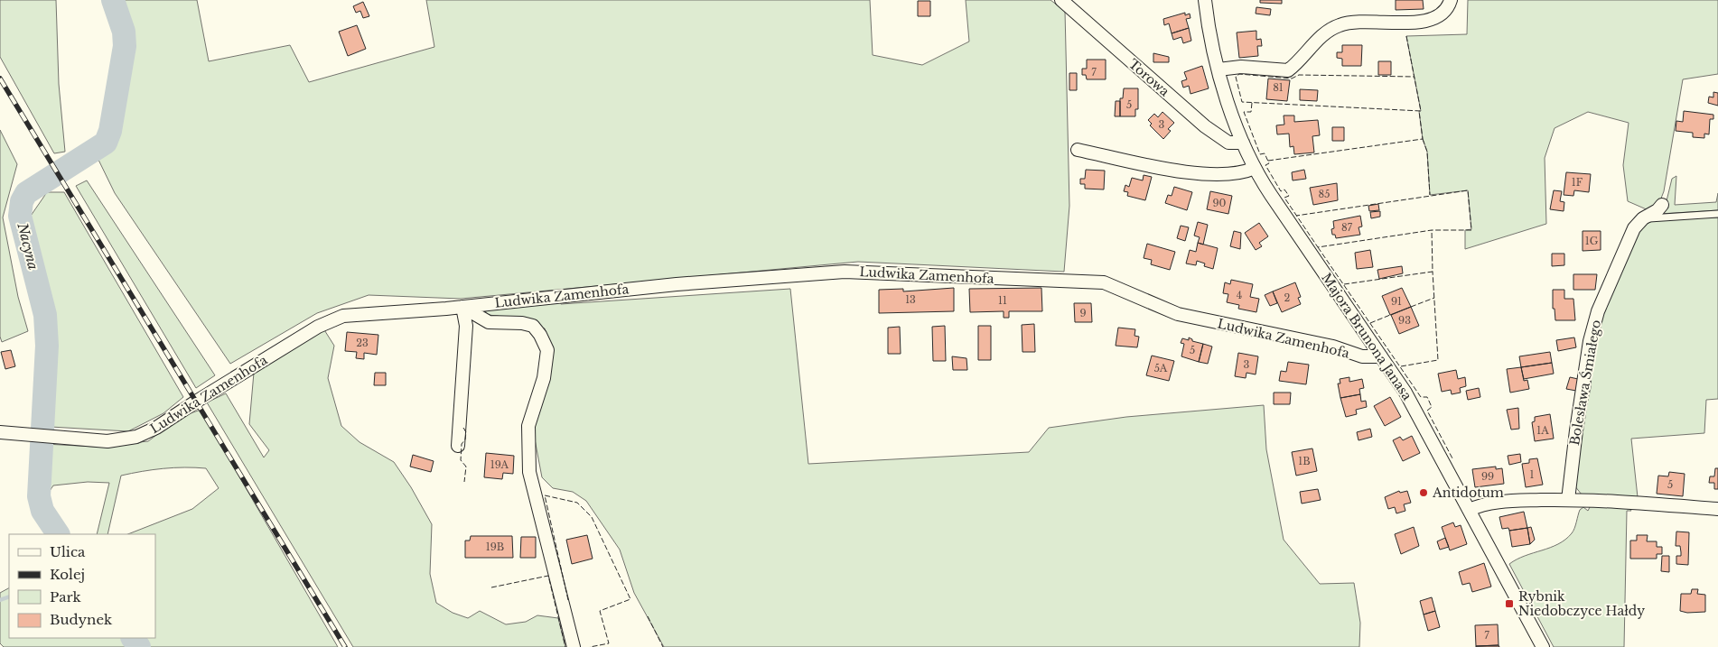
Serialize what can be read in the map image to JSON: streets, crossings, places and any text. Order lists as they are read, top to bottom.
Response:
{
  "streets": {
    "street": [
      "Torowa",
      "Ludwika Zamenhofa",
      "Majora Brunona Janasa",
      "Bolesława Śmiałego"
    ]
  },
  "crossings": [
    ["Torowa", "Majora Brunona Janasa"],
    ["Ludwika Zamenhofa", "Majora Brunona Janasa"]
  ],
  "water": ["Nacyna"],
  "places": {
    "other": ["Antidotum"],
    "transit": ["Rybnik Niedobczyce Hałdy"]
  },
  "house_numbers": [
    "7",
    "81",
    "5",
    "3",
    "1F",
    "85",
    "90",
    "87",
    "1G",
    "4",
    "2",
    "13",
    "11",
    "91",
    "9",
    "93",
    "23",
    "5",
    "3",
    "5A",
    "1A",
    "1B",
    "19A",
    "1",
    "99",
    "5",
    "19B",
    "7"
  ],
  "legend": [
    "Ulica",
    "Kolej",
    "Park",
    "Budynek"
  ]
}
